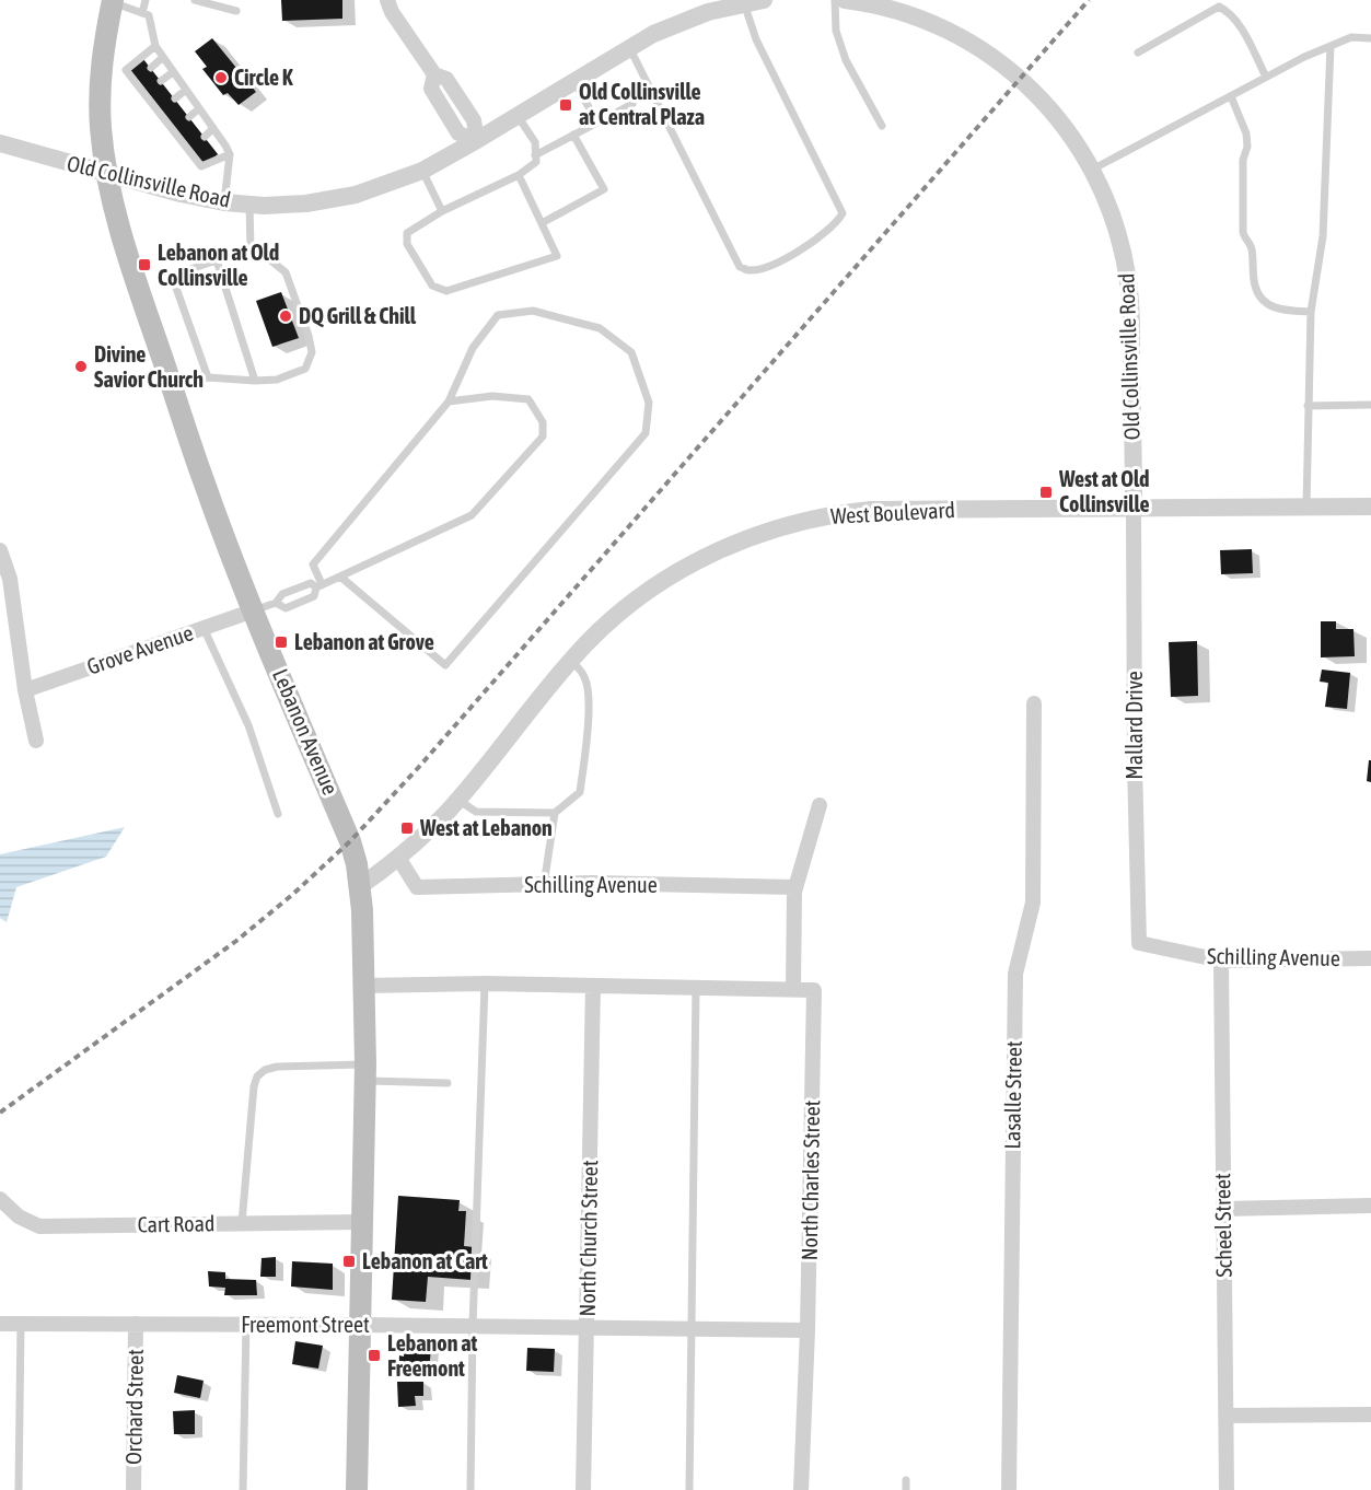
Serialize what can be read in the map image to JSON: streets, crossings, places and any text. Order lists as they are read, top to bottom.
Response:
{
  "streets": {
    "main road": ["Lebanon Avenue"],
    "street": [
      "Old Collinsville Road",
      "West Boulevard",
      "Grove Avenue",
      "Mallard Drive",
      "Schilling Avenue",
      "Lasalle Street",
      "North Charles Street",
      "Cart Road",
      "Scheel Street",
      "North Church Street",
      "Freemont Street",
      "Orchard Street"
    ]
  },
  "crossings": [
    ["Old Collinsville Road", "West Boulevard"],
    ["Old Collinsville Road", "Mallard Drive"],
    ["Old Collinsville Road", "Lebanon Avenue"],
    ["West Boulevard", "Mallard Drive"],
    ["West Boulevard", "Lebanon Avenue"],
    ["West Boulevard", "Schilling Avenue"],
    ["Grove Avenue", "Lebanon Avenue"],
    ["Mallard Drive", "Schilling Avenue"],
    ["Lebanon Avenue", "Cart Road"],
    ["Lebanon Avenue", "Freemont Street"],
    ["Schilling Avenue", "Scheel Street"],
    ["North Charles Street", "Freemont Street"],
    ["North Church Street", "Freemont Street"],
    ["Freemont Street", "Orchard Street"]
  ],
  "places": {
    "other": ["Circle K", "DQ Grill & Chill", "Divine Savior Church"],
    "transit": [
      "Old Collinsville at Central Plaza",
      "Lebanon at Old Collinsville",
      "West at Old Collinsville",
      "Lebanon at Grove",
      "West at Lebanon",
      "Lebanon at Cart",
      "Lebanon at Freemont"
    ]
  }
}
